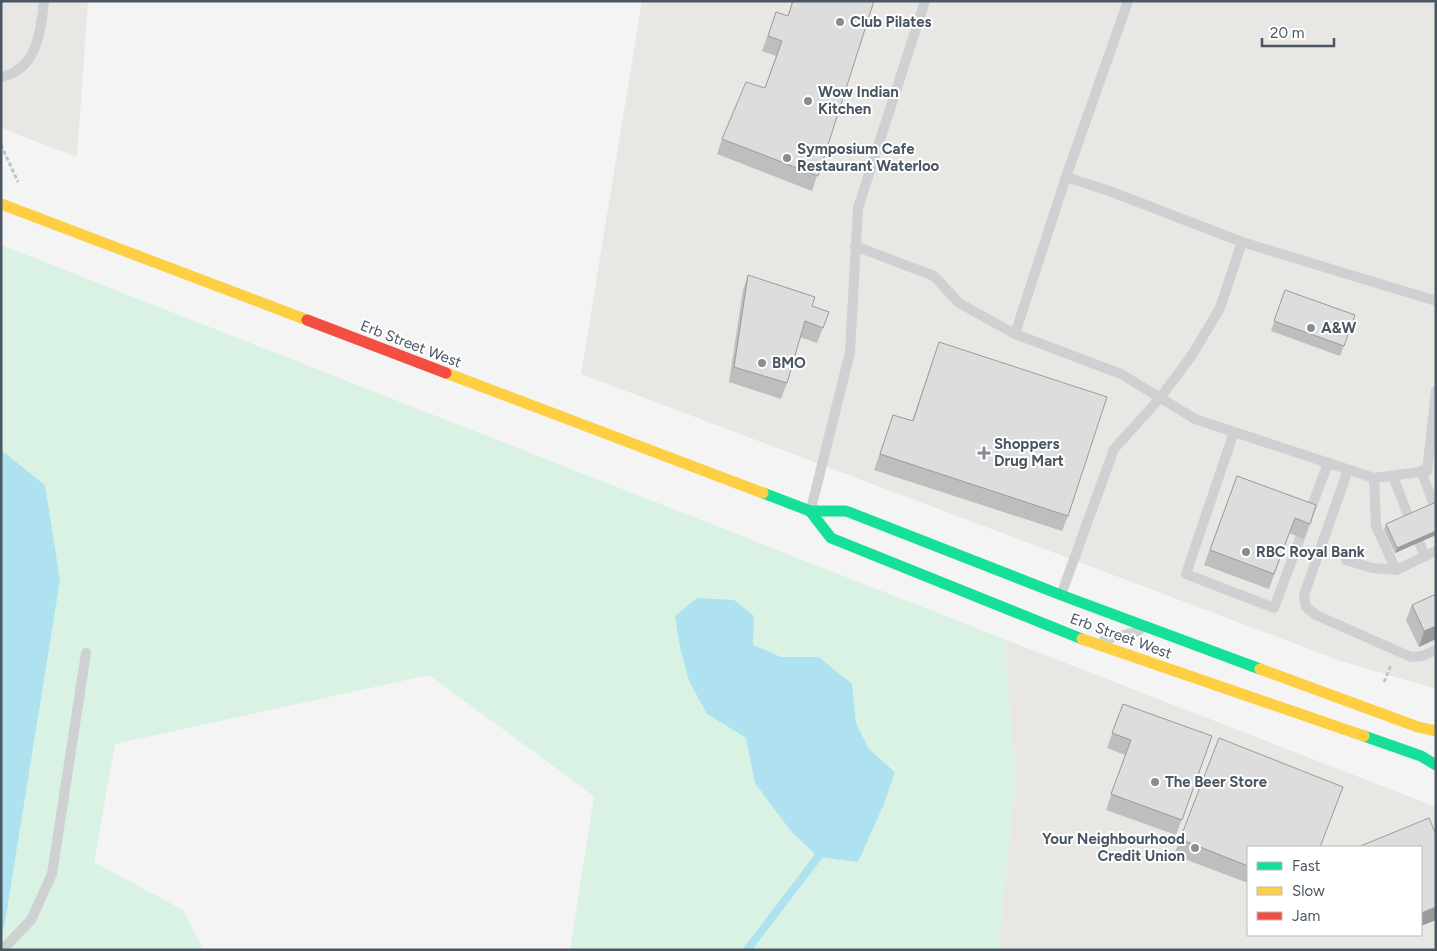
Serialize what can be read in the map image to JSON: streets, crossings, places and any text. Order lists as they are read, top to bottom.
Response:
{
  "streets": {
    "main road": ["Erb Street West"]
  },
  "places": {
    "other": [
      "Club Pilates",
      "Wow Indian Kitchen",
      "Symposium Cafe Restaurant Waterloo",
      "A&W",
      "BMO",
      "RBC Royal Bank",
      "The Beer Store",
      "Your Neighbourhood Credit Union"
    ],
    "health": ["Shoppers Drug Mart"]
  },
  "legend": ["Fast", "Slow", "Jam"],
  "scale_bar": "20 m"
}
